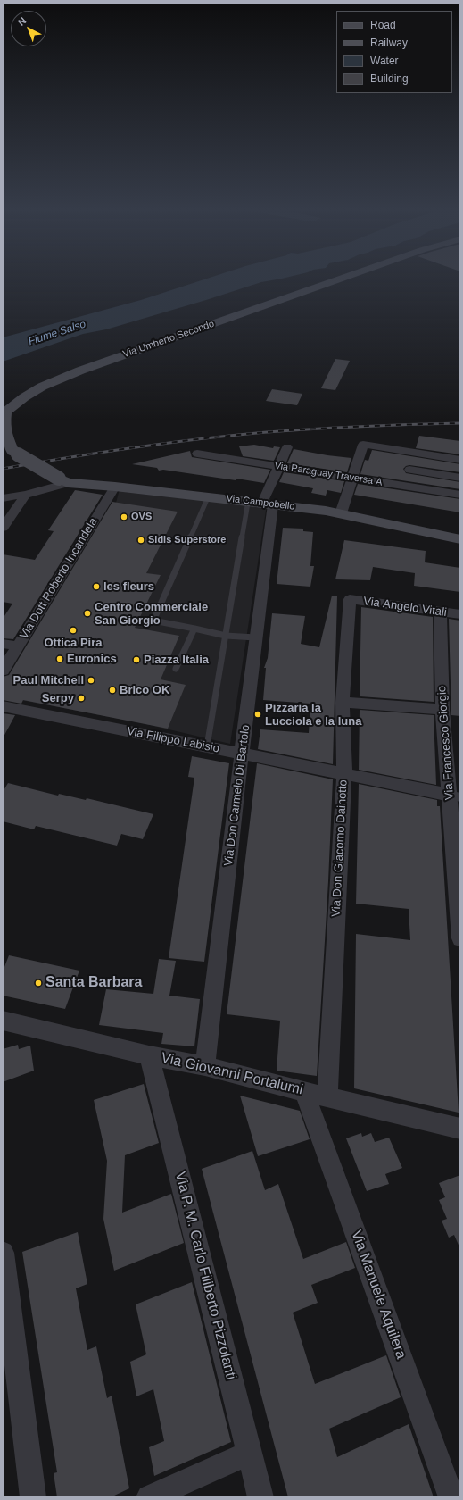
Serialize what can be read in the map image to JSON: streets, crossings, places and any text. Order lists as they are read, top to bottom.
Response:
{
  "streets": {
    "main road": ["Via Umberto Secondo", "Via Campobello"],
    "street": [
      "Via Paraguay Traversa A",
      "Via Dott Roberto Incandela",
      "Via Angelo Vitali",
      "Via Filippo Labisio",
      "Via Francesco Giorgio",
      "Via Don Carmelo Di Bartolo",
      "Via Don Giacomo Dainotto",
      "Via Giovanni Portalumi",
      "Via P. M. Carlo Filiberto Pizzolanti",
      "Via Manuele Aquilera"
    ]
  },
  "crossings": [
    ["Via Paraguay Traversa A", "Via Don Carmelo Di Bartolo"],
    ["Via Campobello", "Via Dott Roberto Incandela"],
    ["Via Campobello", "Via Don Carmelo Di Bartolo"],
    ["Via Angelo Vitali", "Via Francesco Giorgio"],
    ["Via Angelo Vitali", "Via Don Giacomo Dainotto"],
    ["Via Filippo Labisio", "Via Francesco Giorgio"],
    ["Via Filippo Labisio", "Via Don Carmelo Di Bartolo"],
    ["Via Filippo Labisio", "Via Don Giacomo Dainotto"],
    ["Via Don Carmelo Di Bartolo", "Via Giovanni Portalumi"],
    ["Via Don Giacomo Dainotto", "Via Giovanni Portalumi"],
    ["Via Giovanni Portalumi", "Via P. M. Carlo Filiberto Pizzolanti"],
    ["Via Giovanni Portalumi", "Via Manuele Aquilera"]
  ],
  "water": ["Fiume Salso"],
  "places": [
    "OVS",
    "Sidis Superstore",
    "les fleurs",
    "Centro Commerciale San Giorgio",
    "Ottica Pira",
    "Euronics",
    "Piazza Italia",
    "Paul Mitchell",
    "Brico OK",
    "Serpy",
    "Pizzaria la Lucciola e la luna",
    "Santa Barbara"
  ],
  "legend": [
    "Road",
    "Railway",
    "Water",
    "Building"
  ],
  "north": "top left"
}
